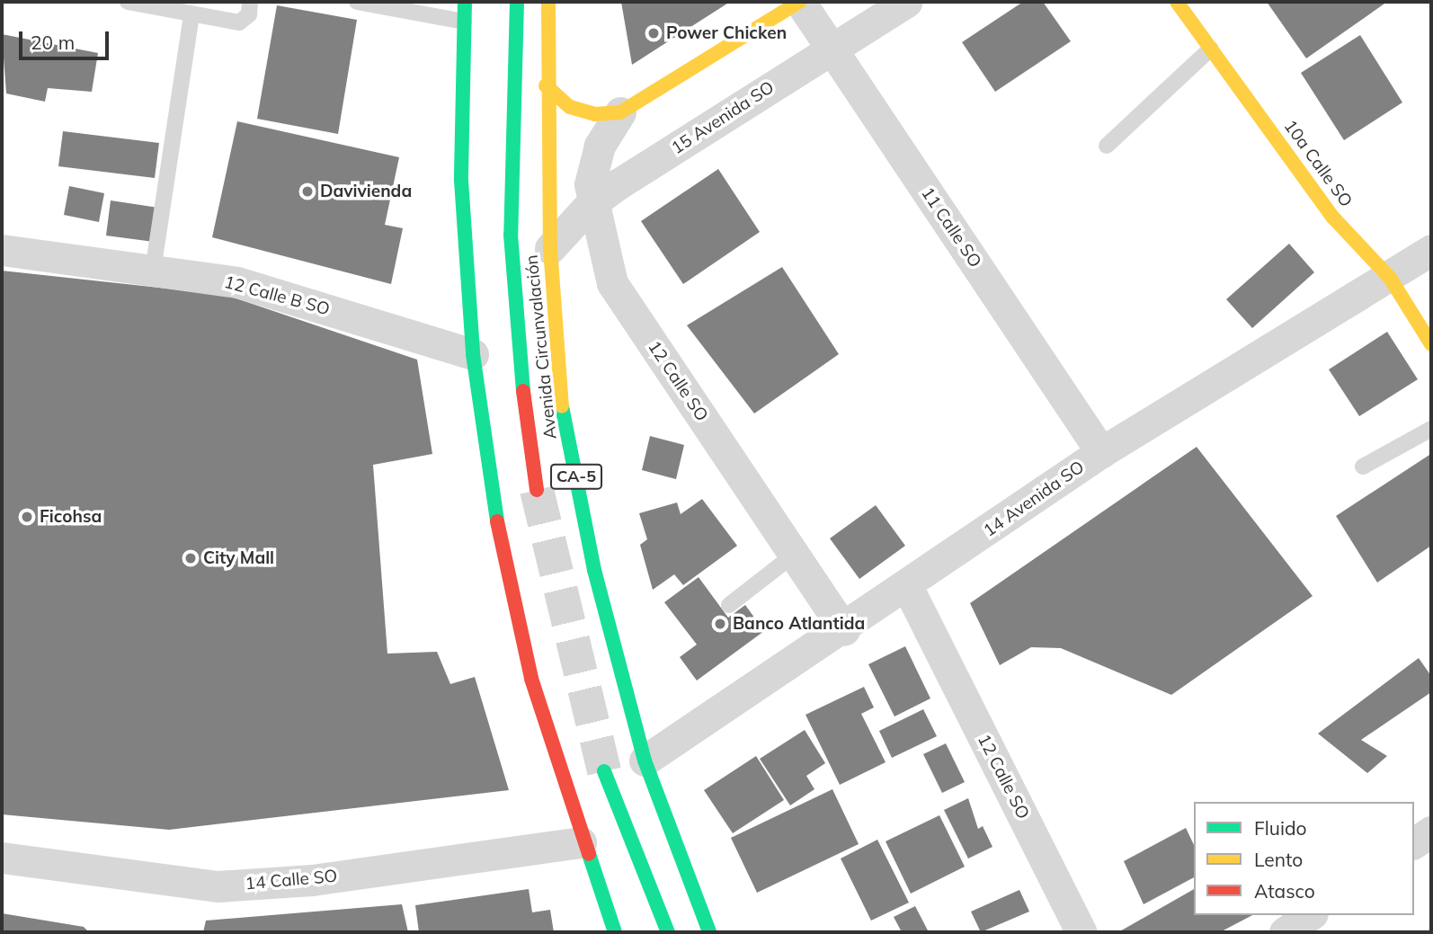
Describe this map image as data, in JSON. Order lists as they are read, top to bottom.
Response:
{
  "streets": {
    "main road": ["10a Calle SO", "Avenida Circunvalación", "CA-5"],
    "street": [
      "15 Avenida SO",
      "11 Calle SO",
      "12 Calle B SO",
      "12 Calle SO",
      "14 Avenida SO",
      "14 Calle SO"
    ]
  },
  "crossings": [
    ["15 Avenida SO", "11 Calle SO"],
    ["15 Avenida SO", "Avenida Circunvalación"],
    ["15 Avenida SO", "12 Calle SO"],
    ["10a Calle SO", "14 Avenida SO"],
    ["11 Calle SO", "14 Avenida SO"],
    ["Avenida Circunvalación", "14 Avenida SO"],
    ["12 Calle SO", "14 Avenida SO"]
  ],
  "places": [
    "Power Chicken",
    "Davivienda",
    "Ficohsa",
    "City Mall",
    "Banco Atlantida"
  ],
  "legend": ["Fluido", "Lento", "Atasco"],
  "scale_bar": "20 m"
}
